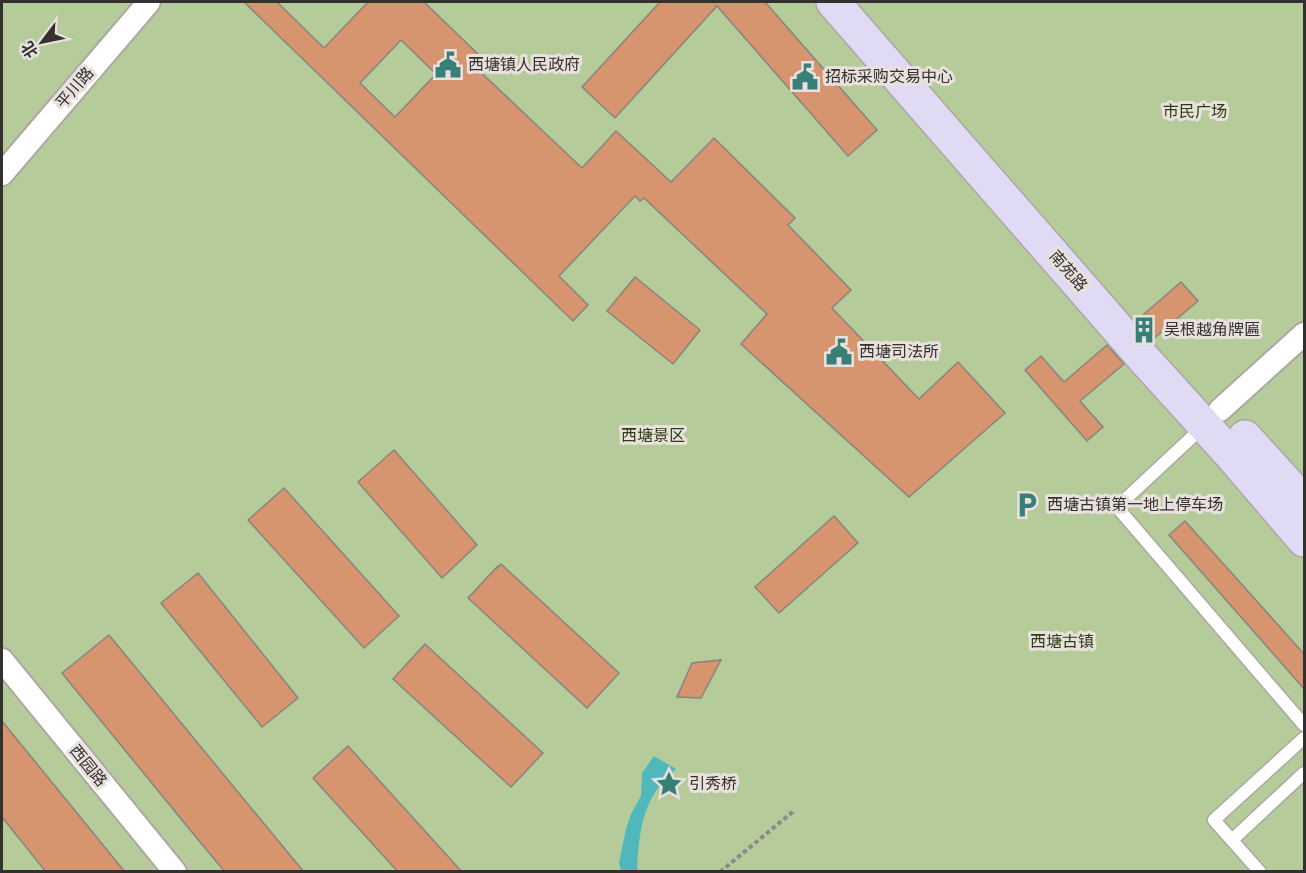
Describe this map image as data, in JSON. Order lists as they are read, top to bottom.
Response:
{
  "streets": {
    "main road": ["南苑路"],
    "street": ["平川路", "西园路"]
  },
  "parks": ["市民广场", "西塘景区", "西塘古镇"],
  "places": {
    "public building": ["西塘镇人民政府", "招标采购交易中心", "西塘司法所"],
    "building": ["吴根越角牌匾"],
    "parking": ["西塘古镇第一地上停车场"],
    "place": ["引秀桥"]
  },
  "north": "bottom left"
}
